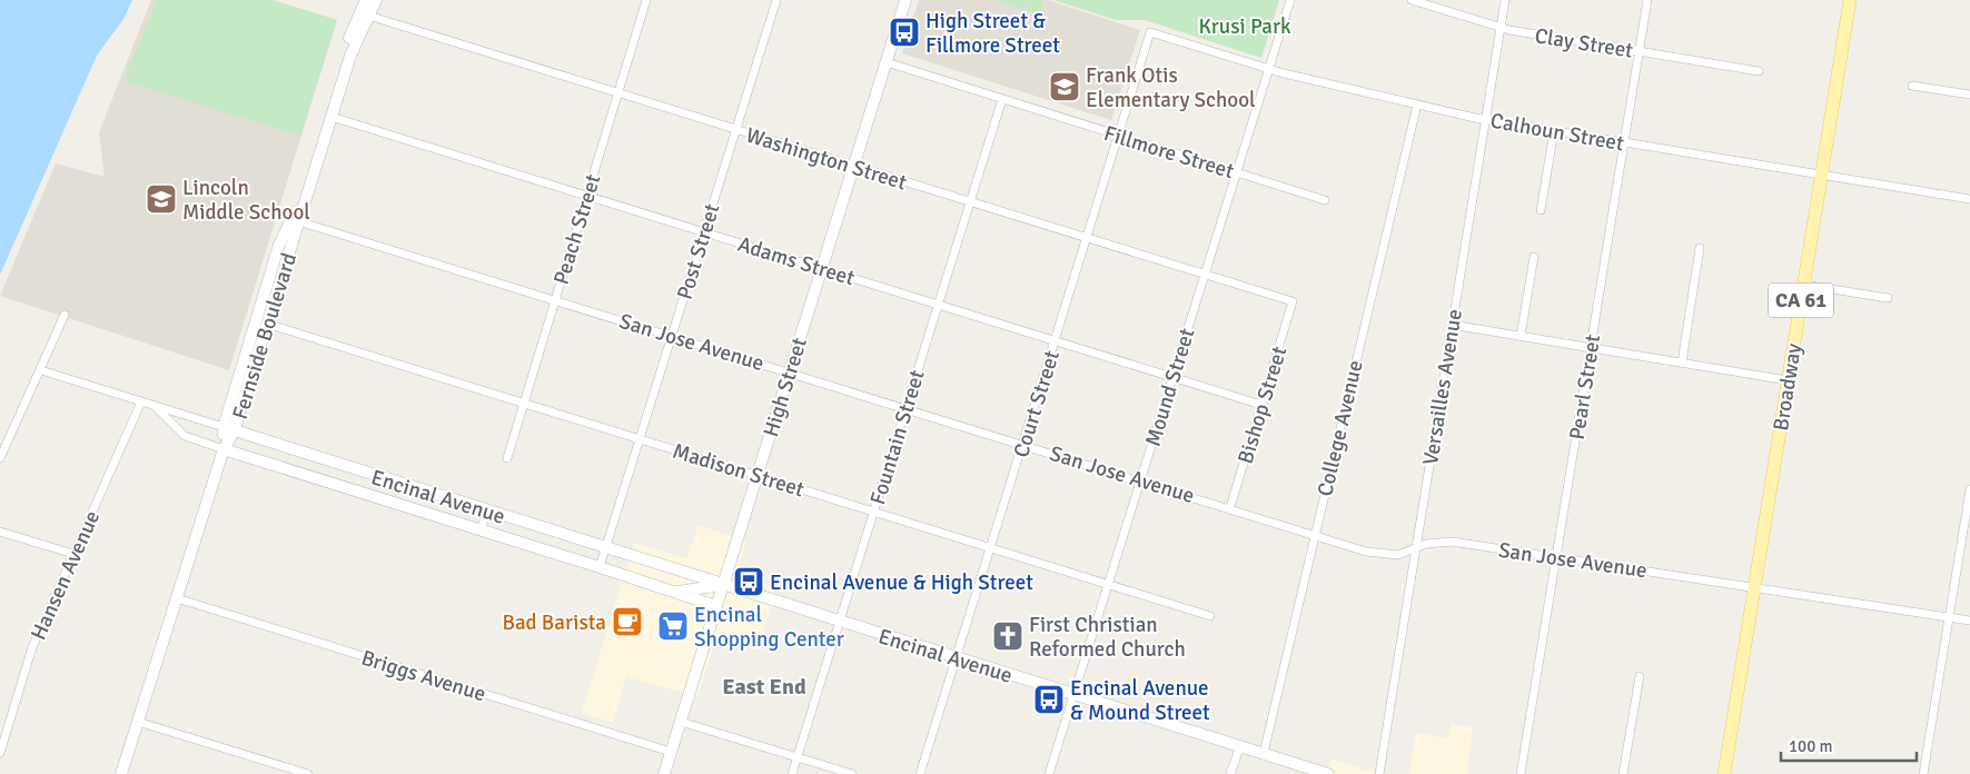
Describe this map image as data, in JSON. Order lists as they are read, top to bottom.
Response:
{
  "streets": {
    "main road": [
      "CA 61",
      "Fernside Boulevard",
      "High Street",
      "Broadway",
      "Encinal Avenue"
    ],
    "street": [
      "Clay Street",
      "Calhoun Street",
      "Fillmore Street",
      "Washington Street",
      "Peach Street",
      "Post Street",
      "Adams Street",
      "San Jose Avenue",
      "Mound Street",
      "Versailles Avenue",
      "Pearl Street",
      "Court Street",
      "Bishop Street",
      "College Avenue",
      "Fountain Street",
      "Madison Street",
      "Hansen Avenue",
      "Briggs Avenue"
    ]
  },
  "crossings": [
    ["Clay Street", "Versailles Avenue"],
    ["Clay Street", "Pearl Street"],
    ["Calhoun Street", "Mound Street"],
    ["Calhoun Street", "Versailles Avenue"],
    ["Calhoun Street", "Pearl Street"],
    ["Calhoun Street", "Broadway"],
    ["Calhoun Street", "Court Street"],
    ["Calhoun Street", "College Avenue"],
    ["Fillmore Street", "High Street"],
    ["Fillmore Street", "Mound Street"],
    ["Fillmore Street", "Court Street"],
    ["Fillmore Street", "Fountain Street"],
    ["Washington Street", "Peach Street"],
    ["Washington Street", "Post Street"],
    ["Washington Street", "Fernside Boulevard"],
    ["Washington Street", "High Street"],
    ["Washington Street", "Mound Street"],
    ["Washington Street", "Court Street"],
    ["Washington Street", "Bishop Street"],
    ["Washington Street", "Fountain Street"],
    ["Peach Street", "Adams Street"],
    ["Peach Street", "San Jose Avenue"],
    ["Peach Street", "Madison Street"],
    ["Post Street", "Adams Street"],
    ["Post Street", "San Jose Avenue"],
    ["Post Street", "Madison Street"],
    ["Post Street", "Encinal Avenue"],
    ["Adams Street", "Fernside Boulevard"],
    ["Adams Street", "High Street"],
    ["Adams Street", "Mound Street"],
    ["Adams Street", "Court Street"],
    ["Adams Street", "Bishop Street"],
    ["Adams Street", "Fountain Street"],
    ["Fernside Boulevard", "San Jose Avenue"],
    ["Fernside Boulevard", "Madison Street"],
    ["Fernside Boulevard", "Encinal Avenue"],
    ["Fernside Boulevard", "Briggs Avenue"],
    ["San Jose Avenue", "High Street"],
    ["San Jose Avenue", "Mound Street"],
    ["San Jose Avenue", "Versailles Avenue"],
    ["San Jose Avenue", "Pearl Street"],
    ["San Jose Avenue", "Broadway"],
    ["San Jose Avenue", "Court Street"],
    ["San Jose Avenue", "Bishop Street"],
    ["San Jose Avenue", "College Avenue"],
    ["San Jose Avenue", "Fountain Street"],
    ["High Street", "Madison Street"],
    ["High Street", "Encinal Avenue"],
    ["High Street", "Briggs Avenue"],
    ["Mound Street", "Madison Street"],
    ["Mound Street", "Encinal Avenue"],
    ["Court Street", "Madison Street"],
    ["Court Street", "Encinal Avenue"],
    ["College Avenue", "Encinal Avenue"],
    ["Fountain Street", "Madison Street"],
    ["Fountain Street", "Encinal Avenue"],
    ["Encinal Avenue", "Hansen Avenue"]
  ],
  "districts": ["East End"],
  "parks": ["Krusi Park"],
  "places": {
    "bus stop": ["High Street & Fillmore Street", "Encinal Avenue & High Street", "Encinal Avenue & Mound Street"],
    "school or university": ["Frank Otis Elementary School", "Lincoln Middle School"],
    "cafe": ["Bad Barista"],
    "supermarket": ["Encinal Shopping Center"],
    "church": ["First Christian Reformed Church"]
  },
  "scale_bar": "100 m"
}
